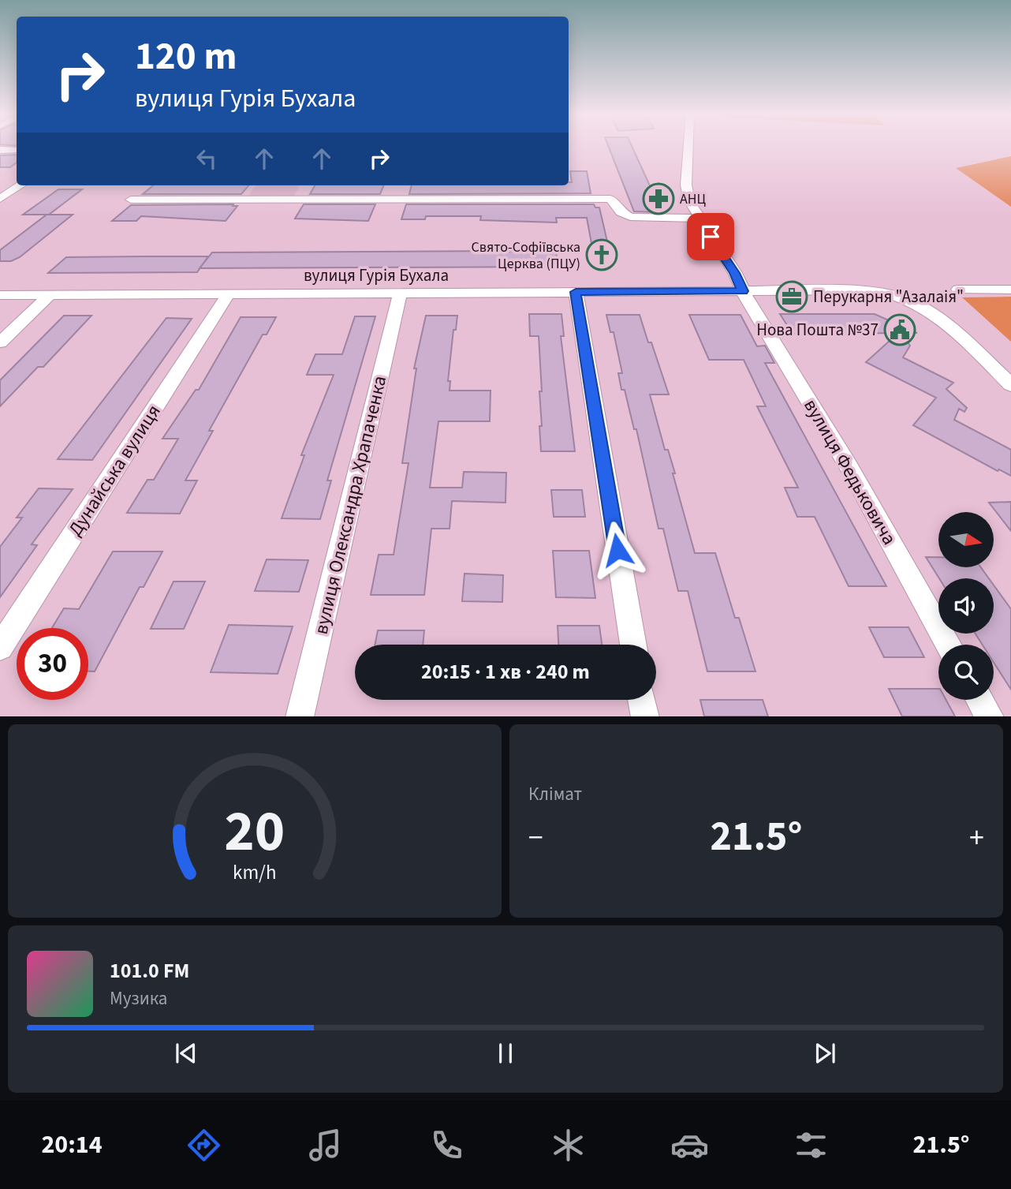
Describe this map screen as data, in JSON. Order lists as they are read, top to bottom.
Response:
{
  "streets": {
    "street": [
      "вулиця Гурія Бухала",
      "Дунайська вулиця",
      "вулиця Федьковича",
      "вулиця Олександра Храпаченка"
    ]
  },
  "crossings": [
    ["вулиця Гурія Бухала", "Дунайська вулиця"],
    ["вулиця Гурія Бухала", "вулиця Федьковича"],
    ["вулиця Гурія Бухала", "вулиця Олександра Храпаченка"]
  ],
  "places": {
    "pharmacy": ["АНЦ"],
    "church": ["Свято-Софіївська Церква (ПЦУ)"],
    "office": ["Перукарня \"Азалаія\""],
    "public building": ["Нова Пошта №37"]
  },
  "north": "right",
  "page": {
    "turn": ["120 m", "вулиця Гурія Бухала"],
    "limit": "30",
    "trip": "20:15 · 1 хв · 240 m",
    "tile": "Клімат",
    "heat": ["−", "21.5°", "+"],
    "song": ["101.0 FM", "Музика"],
    "tabs": ["20:14", "21.5°"],
    "gauge": ["20", "km/h"]
  }
}
